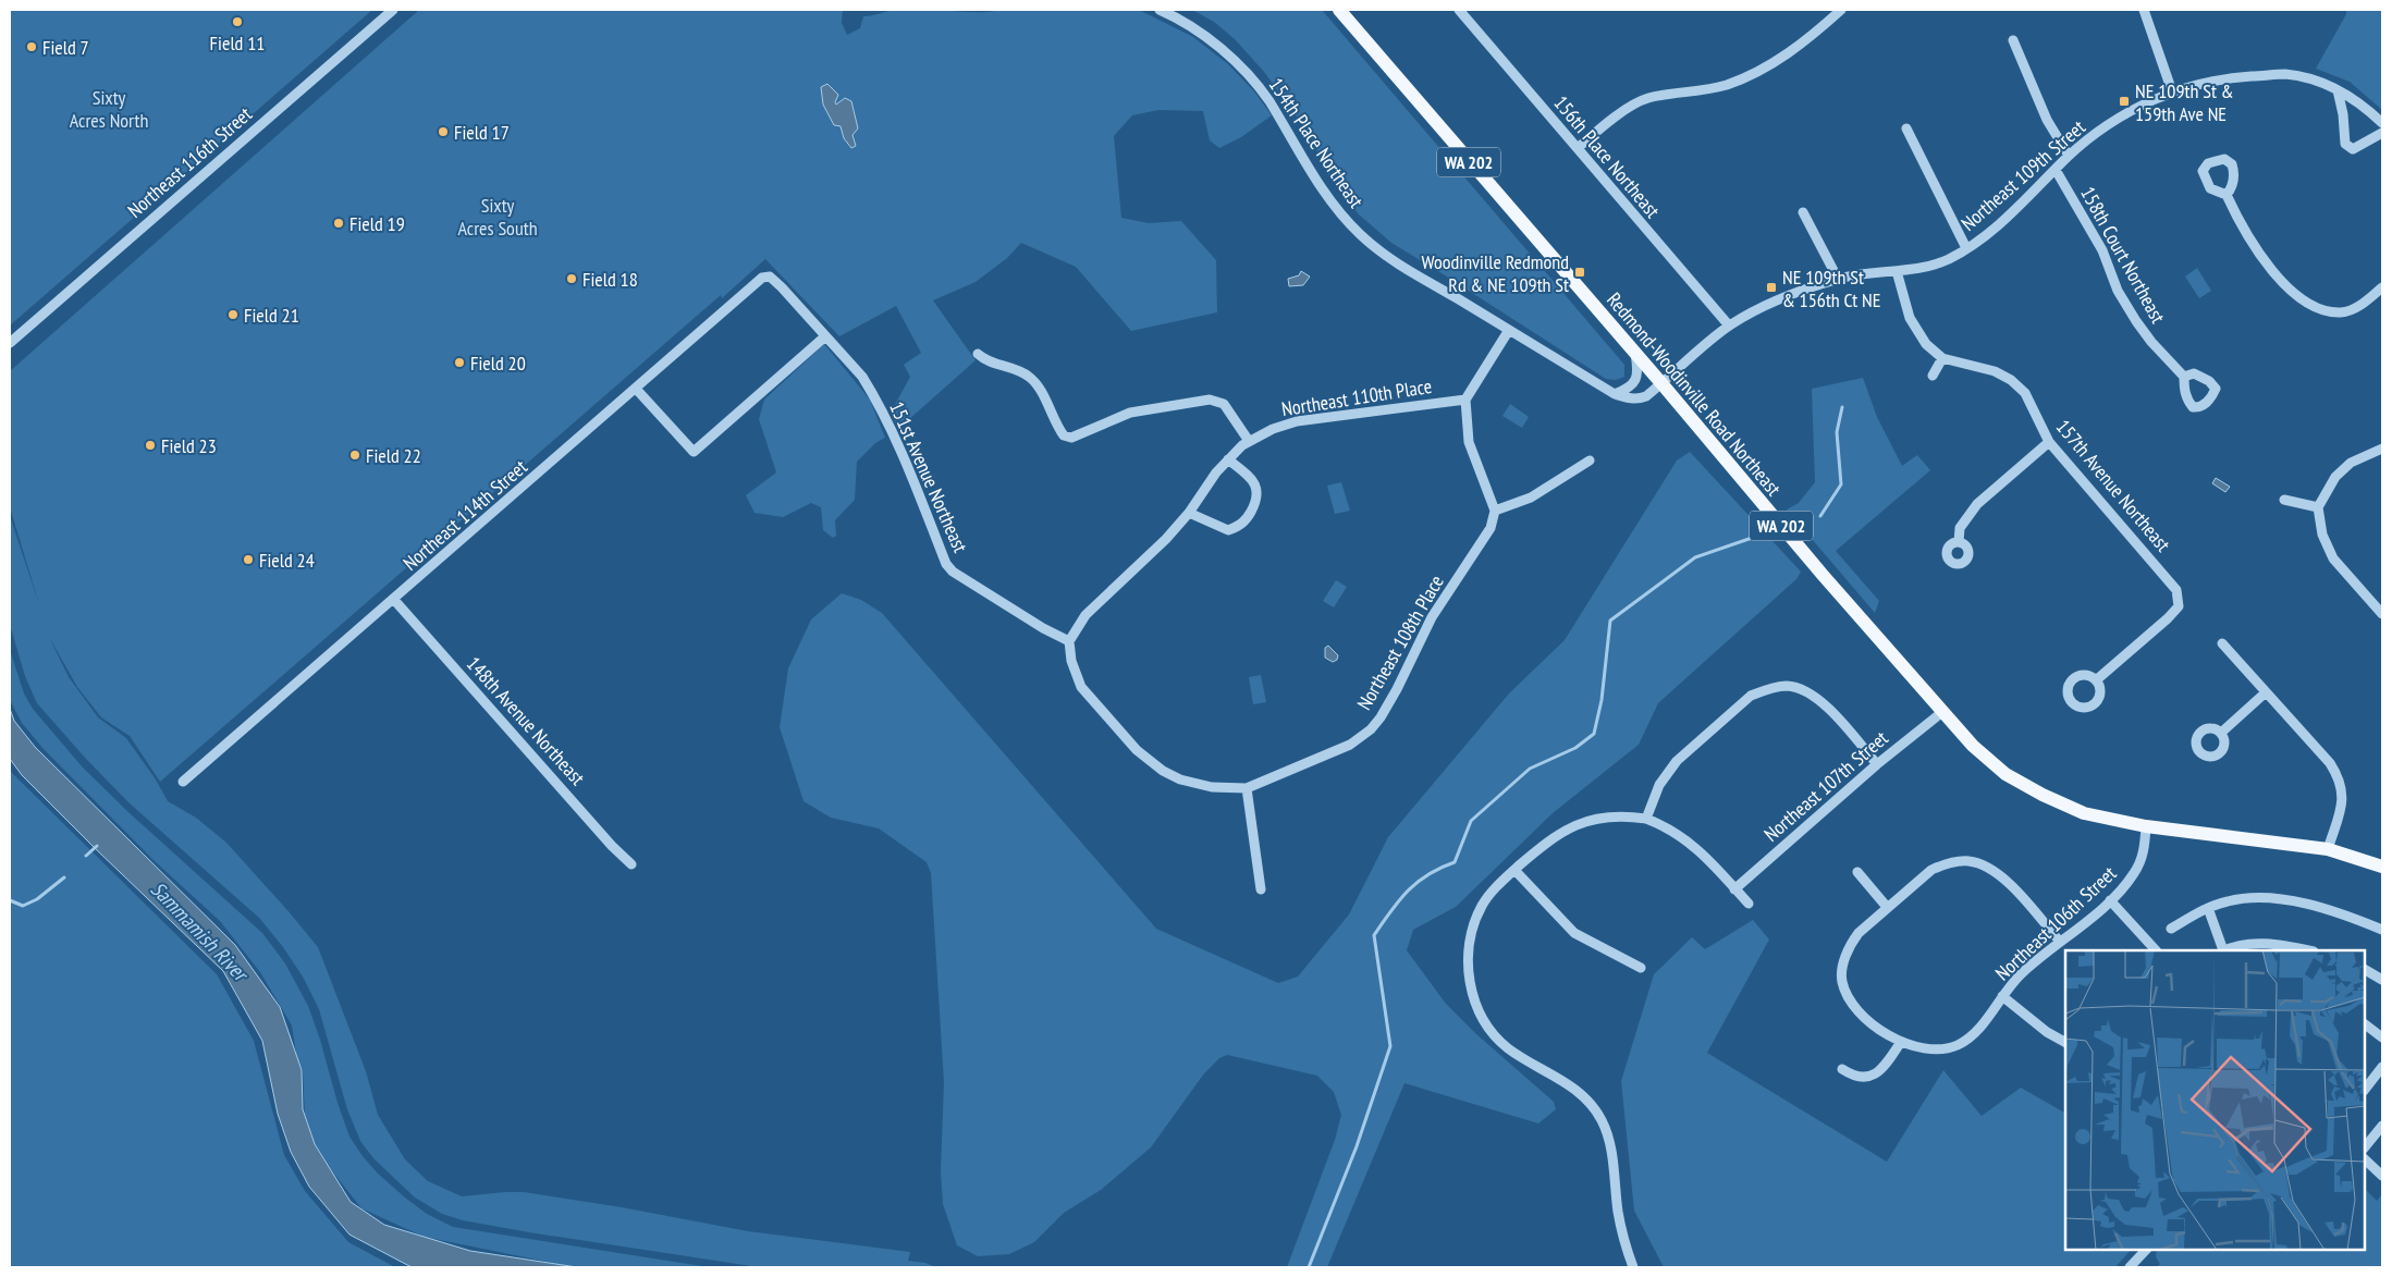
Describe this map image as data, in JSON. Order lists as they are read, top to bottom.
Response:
{
  "streets": {
    "main road": ["WA 202", "Redmond-Woodinville Road Northeast"],
    "street": [
      "154th Place Northeast",
      "156th Place Northeast",
      "Northeast 116th Street",
      "Northeast 109th Street",
      "158th Court Northeast",
      "Northeast 110th Place",
      "151st Avenue Northeast",
      "157th Avenue Northeast",
      "Northeast 114th Street",
      "Northeast 108th Place",
      "148th Avenue Northeast",
      "Northeast 107th Street",
      "Northeast 106th Street"
    ]
  },
  "crossings": [
    ["154th Place Northeast", "Northeast 109th Street"],
    ["154th Place Northeast", "Redmond-Woodinville Road Northeast"],
    ["156th Place Northeast", "Northeast 109th Street"],
    ["Northeast 109th Street", "158th Court Northeast"],
    ["Northeast 109th Street", "Redmond-Woodinville Road Northeast"],
    ["Redmond-Woodinville Road Northeast", "Northeast 107th Street"],
    ["Redmond-Woodinville Road Northeast", "Northeast 106th Street"],
    ["Northeast 110th Place", "151st Avenue Northeast"],
    ["151st Avenue Northeast", "Northeast 114th Street"],
    ["Northeast 114th Street", "148th Avenue Northeast"]
  ],
  "water": ["Sammamish River"],
  "parks": ["Sixty Acres North", "Sixty Acres South"],
  "places": {
    "other": [
      "Field 11",
      "Field 7",
      "Field 17",
      "Field 19",
      "Field 18",
      "Field 21",
      "Field 20",
      "Field 23",
      "Field 22",
      "Field 24"
    ],
    "transit": ["NE 109th St & 159th Ave NE", "Woodinville Redmond Rd & NE 109th St", "NE 109th St & 156th Ct NE"]
  }
}
